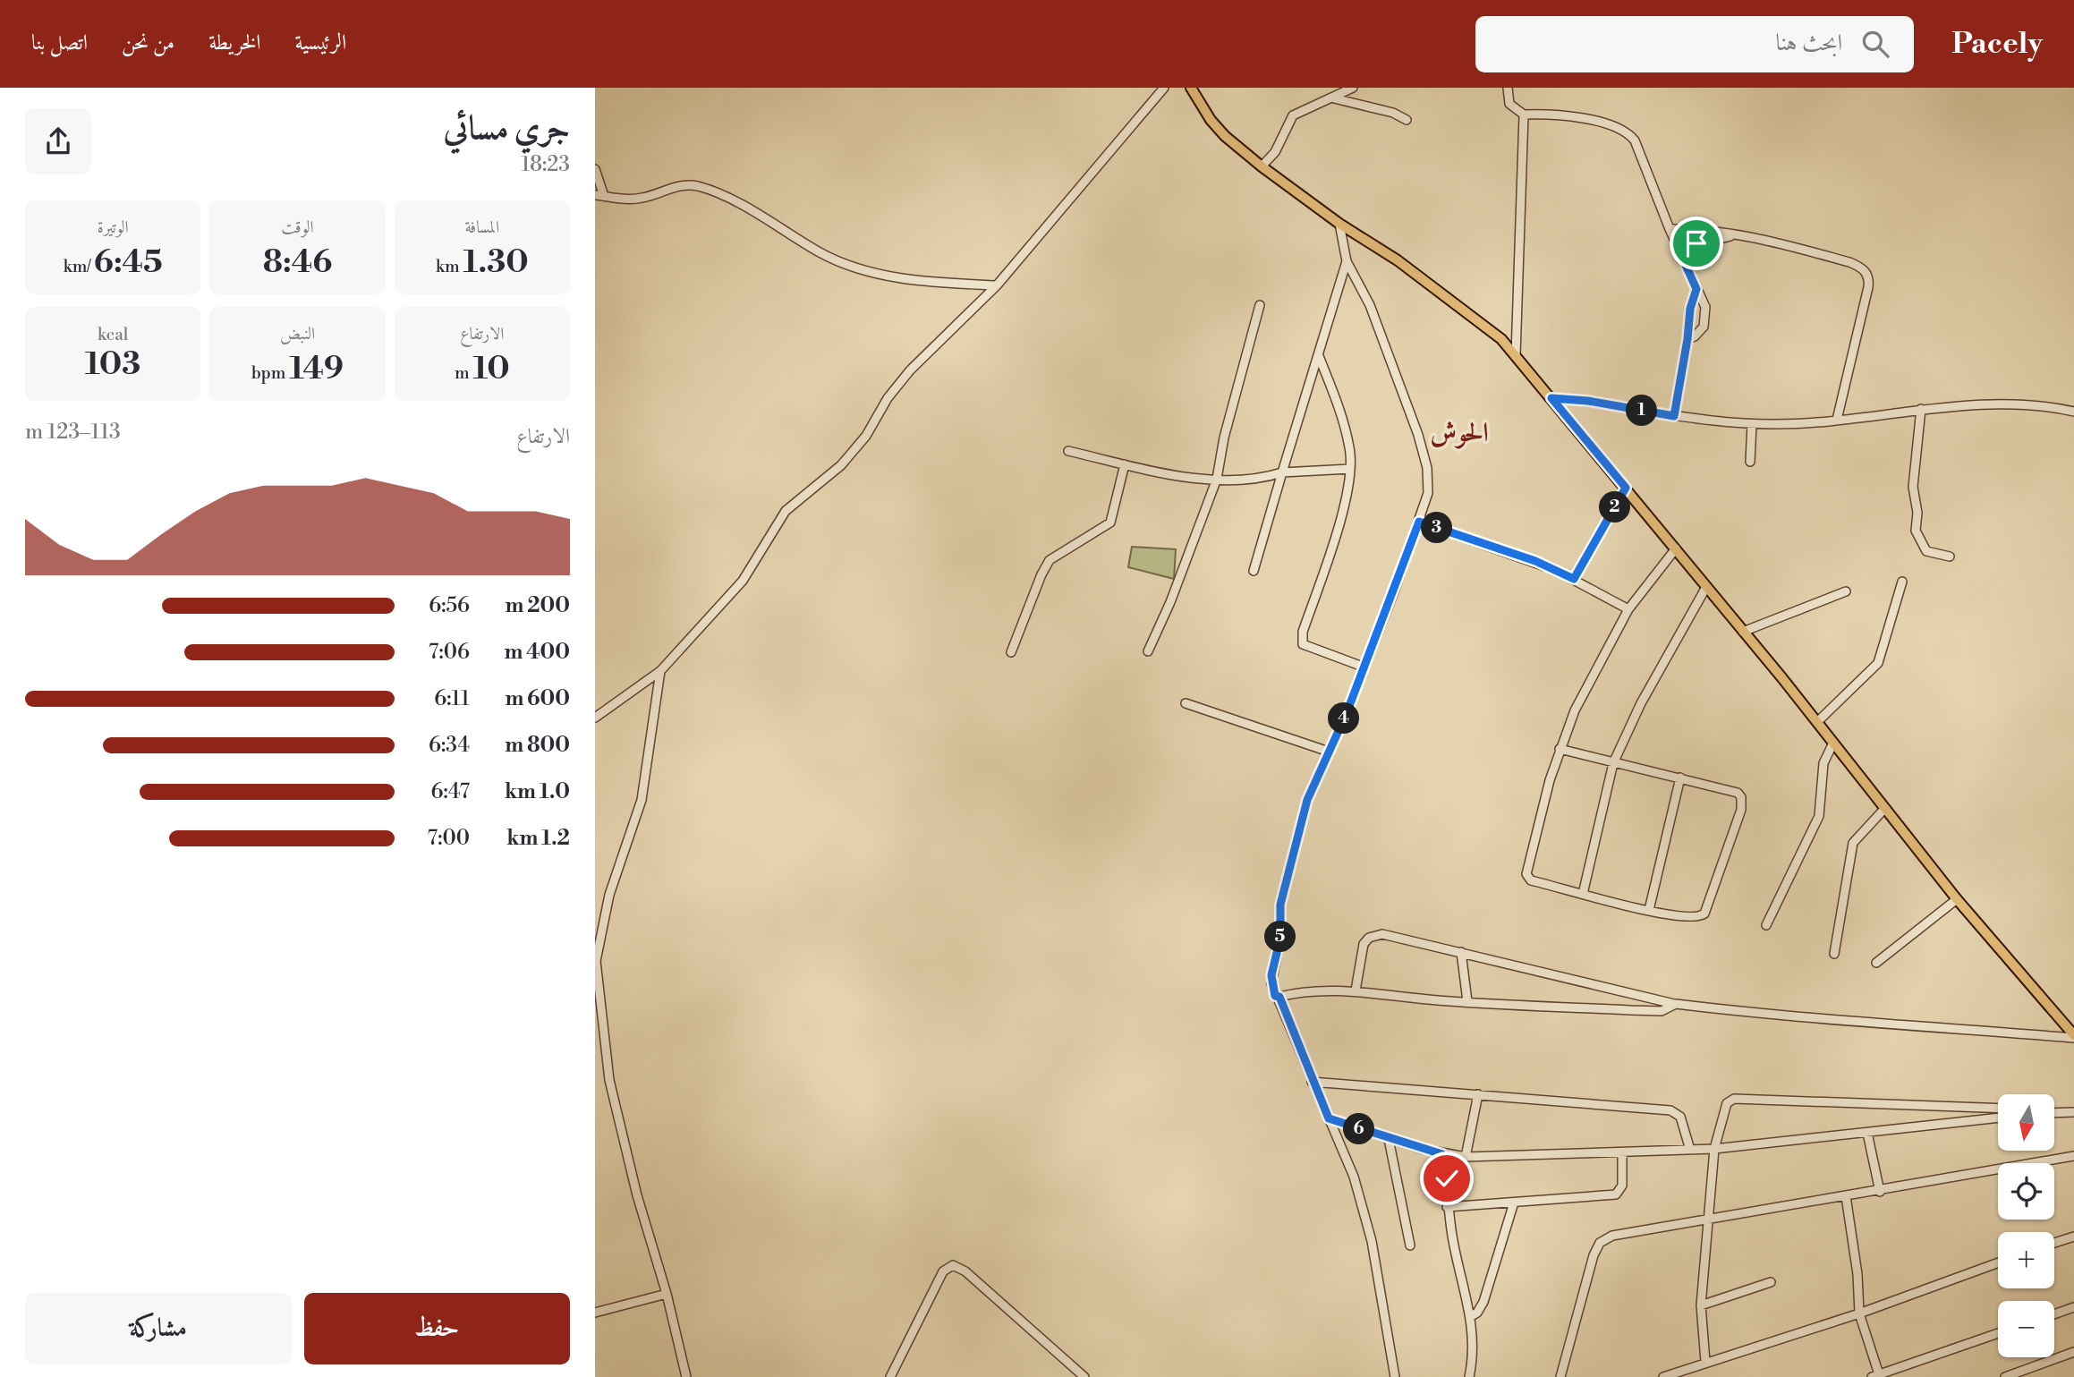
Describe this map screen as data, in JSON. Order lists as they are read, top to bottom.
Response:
{
  "districts": ["الحوش"],
  "north": "bottom",
  "page": {
    "header": "Pacely",
    "search": "ابحث هنا",
    "nav": [
      "الرئيسية",
      "الخريطة",
      "من نحن",
      "اتصل بنا"
    ],
    "heading": ["جري مسائي", "18:23"],
    "stats": [
      ["المسافة", "1.30 km"],
      ["الوقت", "8:46"],
      ["الوتيرة", "6:45 /km"],
      ["الارتفاع", "10 m"],
      ["النبض", "149 bpm"],
      ["kcal", "103"]
    ],
    "pins": [
      "1",
      "2",
      "3",
      "4",
      "5",
      "6"
    ],
    "chart": ["الارتفاع", "113–123 m"],
    "list": [
      {
        "name": "200 m",
        "note": "6:56"
      },
      {
        "name": "400 m",
        "note": "7:06"
      },
      {
        "name": "600 m",
        "note": "6:11"
      },
      {
        "name": "800 m",
        "note": "6:34"
      },
      {
        "name": "1.0 km",
        "note": "6:47"
      },
      {
        "name": "1.2 km",
        "note": "7:00"
      }
    ],
    "map_buttons": ["+", "−"],
    "buttons": ["حفظ", "مشاركة"]
  }
}
